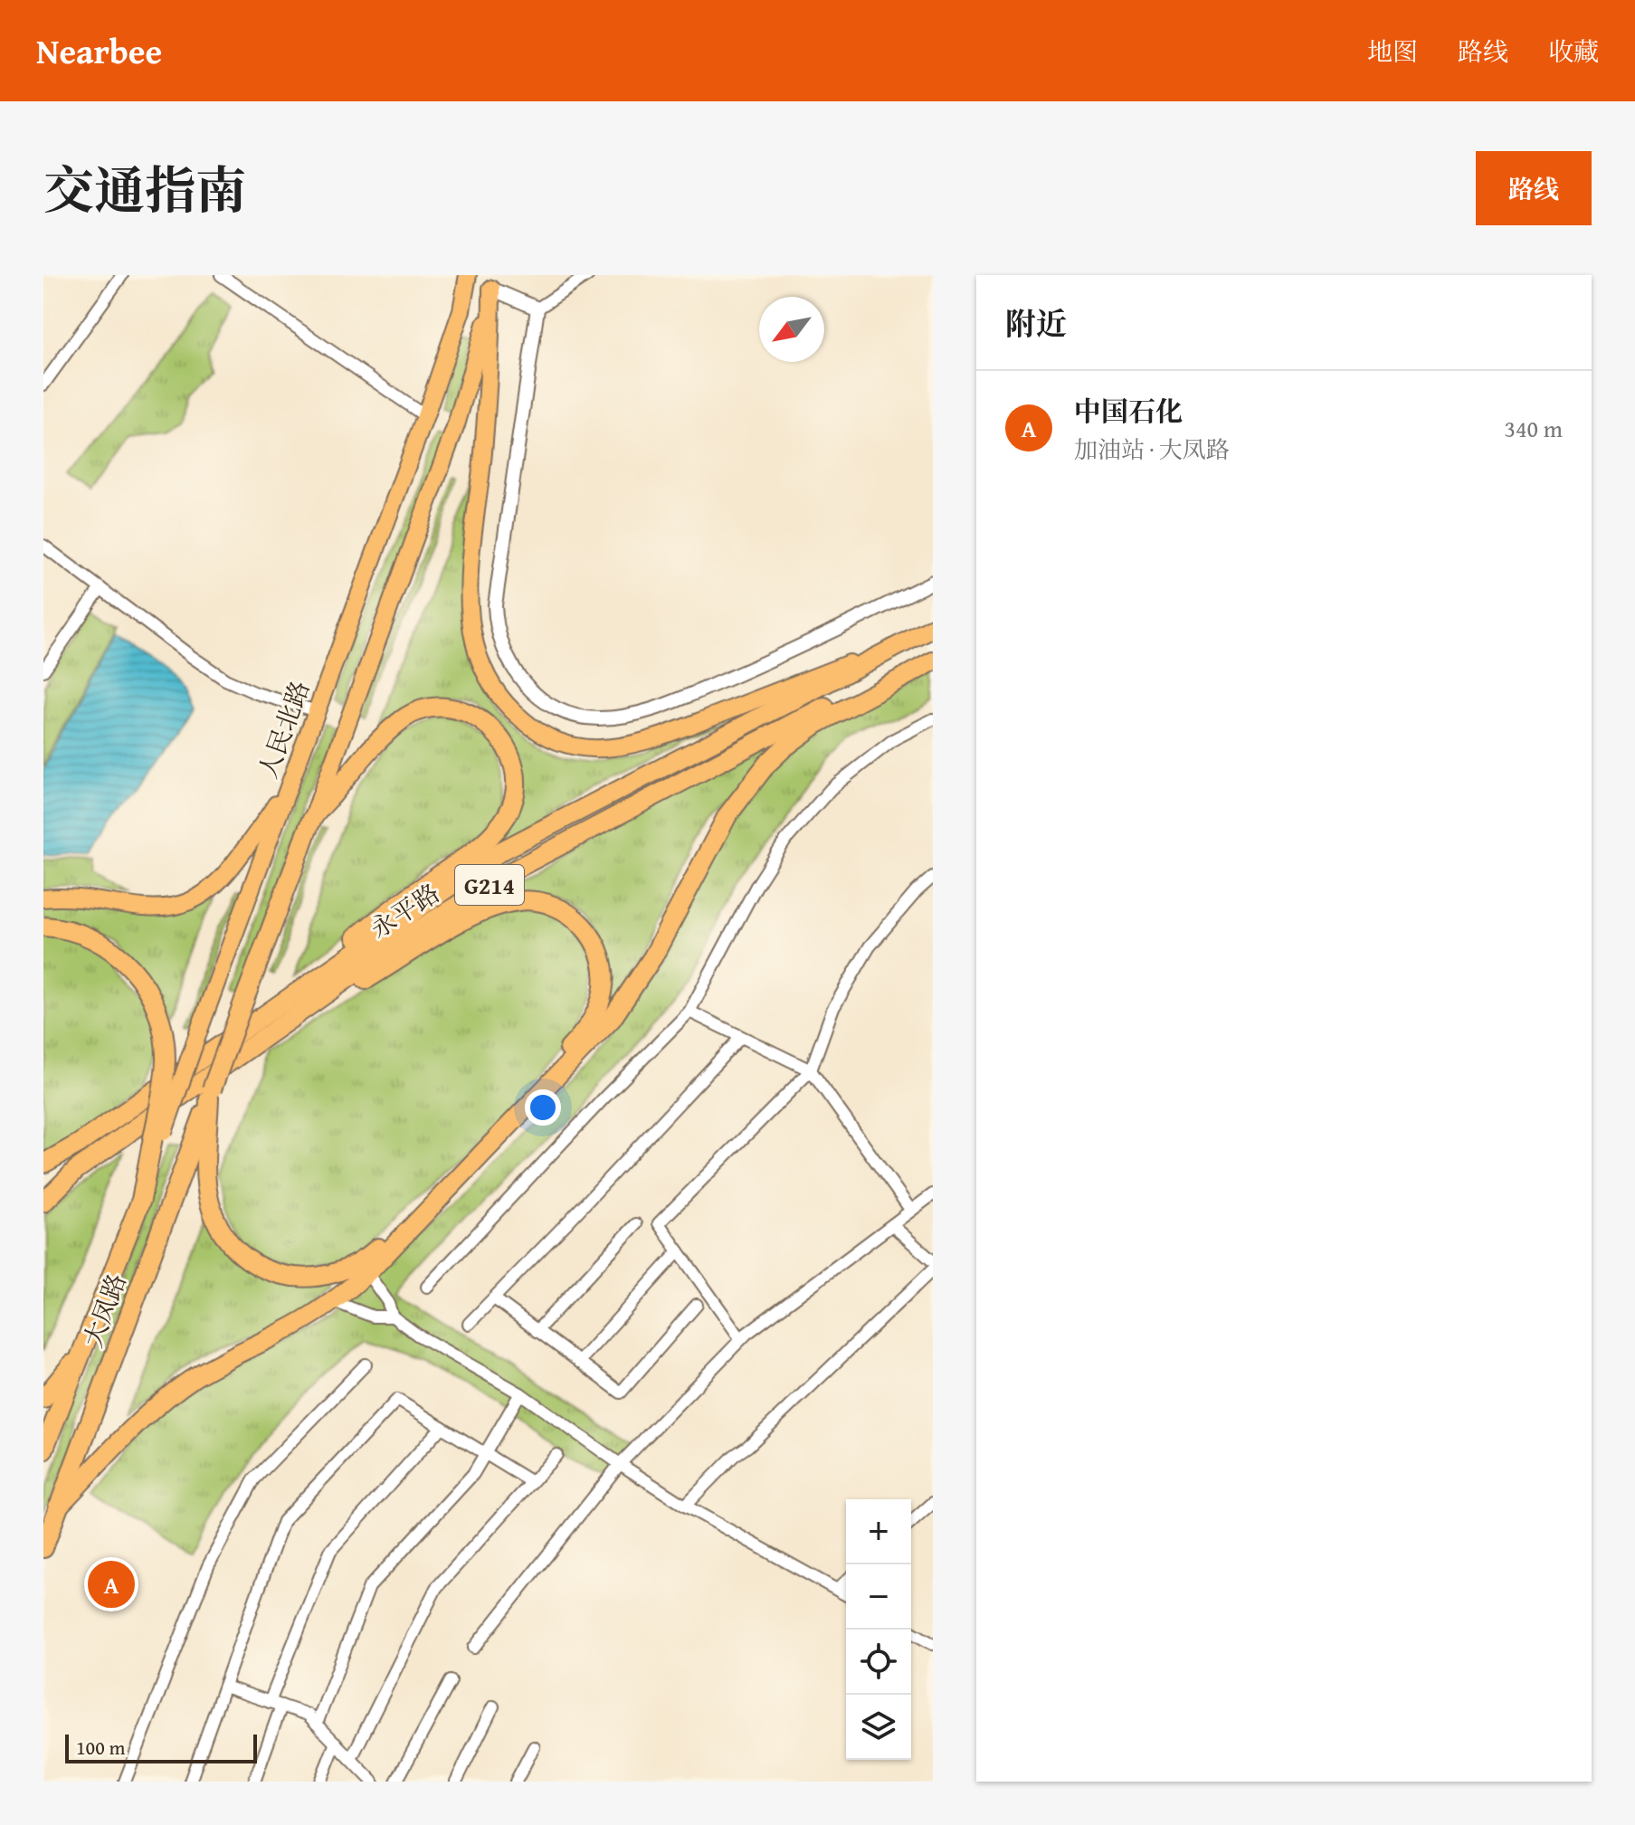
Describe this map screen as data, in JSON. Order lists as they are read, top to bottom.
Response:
{
  "streets": {
    "highway": ["G214", "永平路", "大凤路"],
    "main road": ["人民北路"]
  },
  "crossings": [
    ["人民北路", "大凤路"]
  ],
  "scale_bar": "100 m",
  "north": "bottom left",
  "page": {
    "header": "Nearbee",
    "nav": ["地图", "路线", "收藏"],
    "title": "交通指南",
    "buttons": "路线",
    "heading": "附近",
    "list": [
      {
        "mark": "A",
        "name": "中国石化",
        "note": "加油站 · 大凤路",
        "value": "340 m"
      }
    ],
    "map_buttons": ["+", "−"],
    "pins": "A",
    "scale": "100 m"
  }
}
